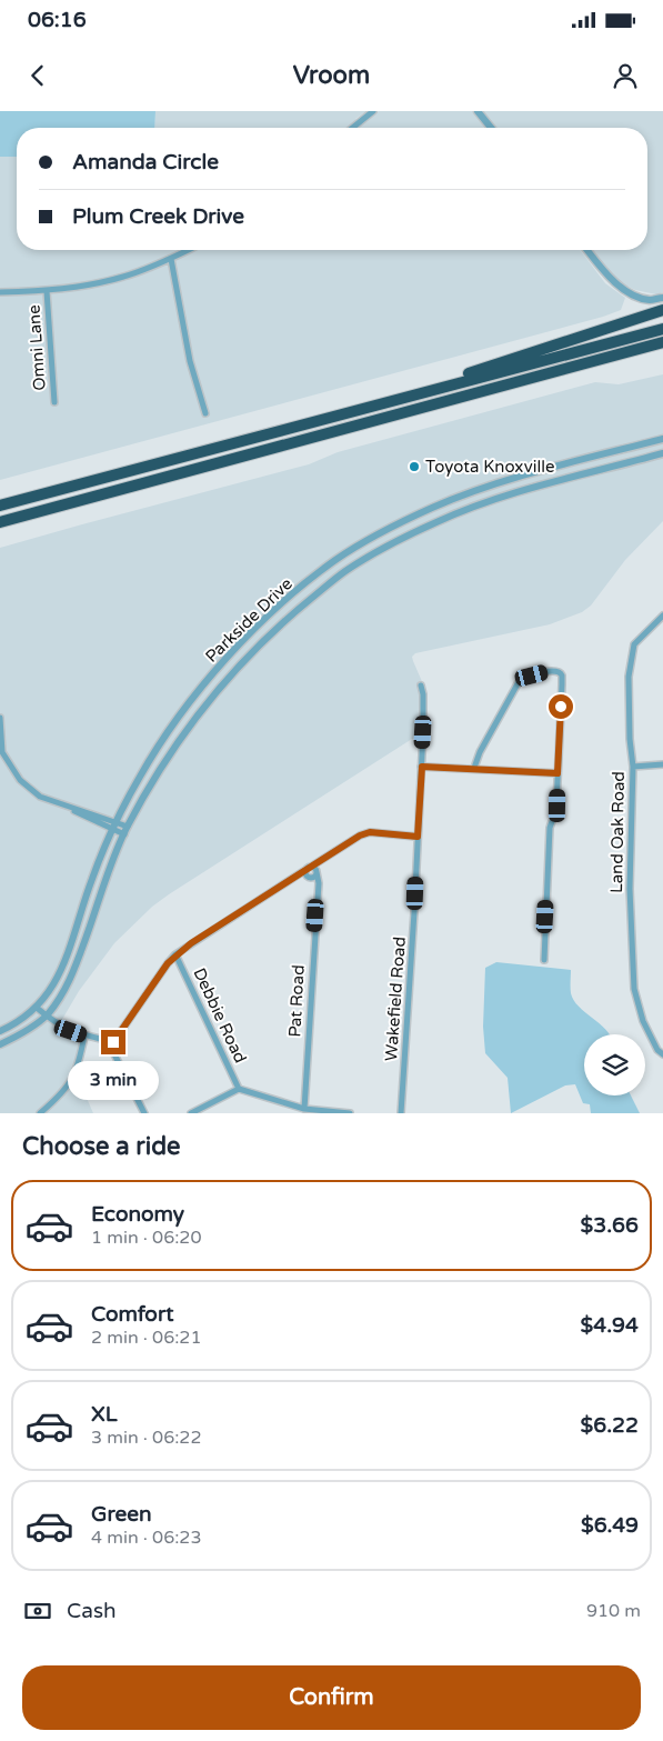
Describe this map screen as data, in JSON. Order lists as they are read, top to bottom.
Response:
{
  "streets": {
    "street": [
      "Omni Lane",
      "Parkside Drive",
      "Land Oak Road",
      "Wakefield Road",
      "Pat Road",
      "Debbie Road"
    ]
  },
  "places": ["Toyota Knoxville"],
  "page": {
    "status": "06:16",
    "header": "Vroom",
    "banner": ["Amanda Circle", "Plum Creek Drive"],
    "bubble": "3 min",
    "heading": "Choose a ride",
    "list": [
      {
        "name": "Economy",
        "note": "1 min · 06:20",
        "value": "$3.66"
      },
      {
        "name": "Comfort",
        "note": "2 min · 06:21",
        "value": "$4.94"
      },
      {
        "name": "XL",
        "note": "3 min · 06:22",
        "value": "$6.22"
      },
      {
        "name": "Green",
        "note": "4 min · 06:23",
        "value": "$6.49"
      }
    ],
    "pay": ["Cash", "910 m"],
    "buttons": "Confirm"
  }
}
